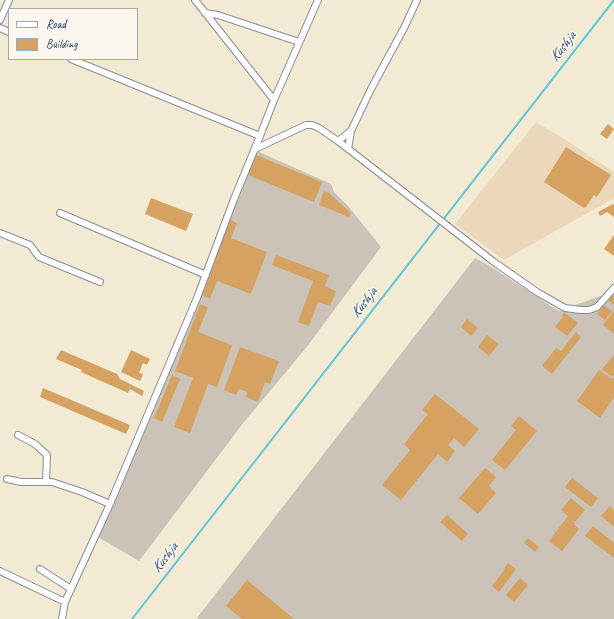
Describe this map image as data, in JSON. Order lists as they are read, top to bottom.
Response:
{
  "water": ["Kushja"],
  "legend": ["Road", "Building"]
}
